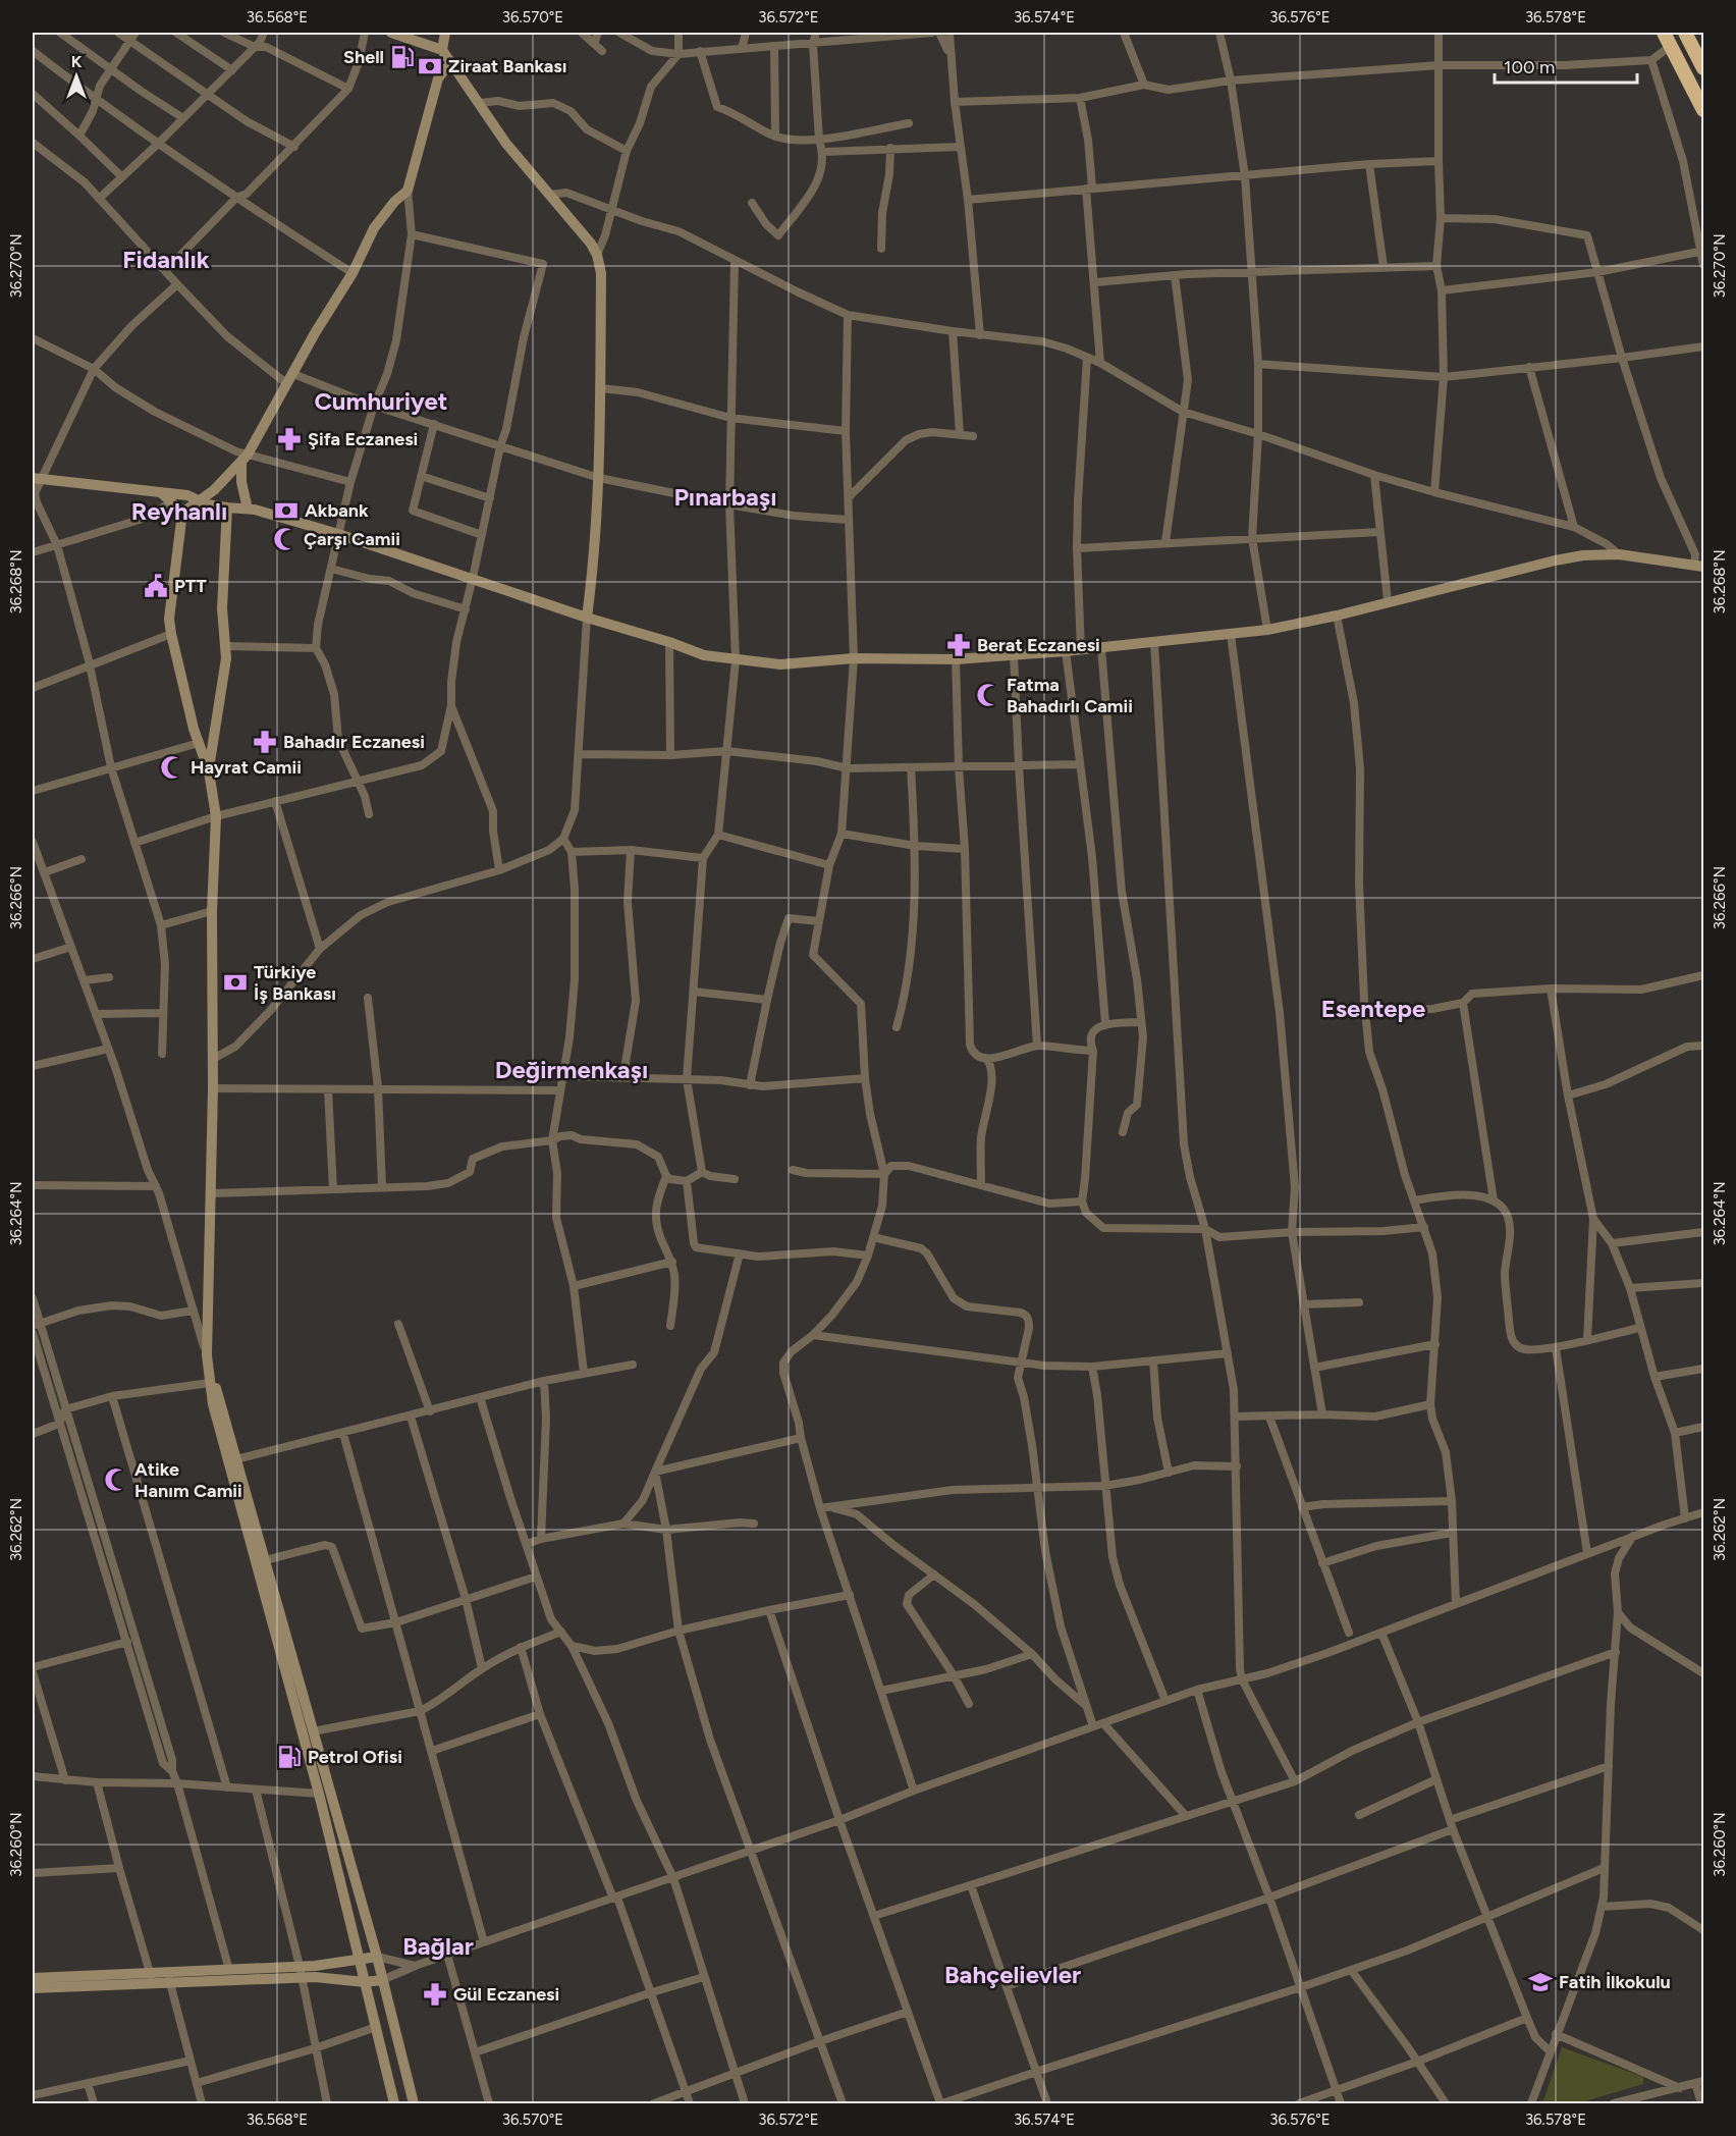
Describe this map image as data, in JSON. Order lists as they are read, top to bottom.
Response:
{
  "districts": [
    "Fidanlık",
    "Cumhuriyet",
    "Pınarbaşı",
    "Reyhanlı",
    "Esentepe",
    "Değirmenkaşı",
    "Bağlar",
    "Bahçelievler"
  ],
  "places": {
    "fuel station": ["Shell", "Petrol Ofisi"],
    "bank": ["Ziraat Bankası", "Akbank", "Türkiye İş Bankası"],
    "pharmacy": [
      "Şifa Eczanesi",
      "Berat Eczanesi",
      "Bahadır Eczanesi",
      "Gül Eczanesi"
    ],
    "mosque": [
      "Çarşı Camii",
      "Fatma Bahadırlı Camii",
      "Hayrat Camii",
      "Atike Hanım Camii"
    ],
    "public building": ["PTT"],
    "school or university": ["Fatih İlkokulu"]
  },
  "scale_bar": "100 m",
  "north": "top",
  "coordinates": [
    "36.568°E",
    "36.570°E",
    "36.572°E",
    "36.574°E",
    "36.576°E",
    "36.578°E",
    "36.270°N",
    "36.268°N",
    "36.266°N",
    "36.264°N",
    "36.262°N",
    "36.260°N"
  ]
}
